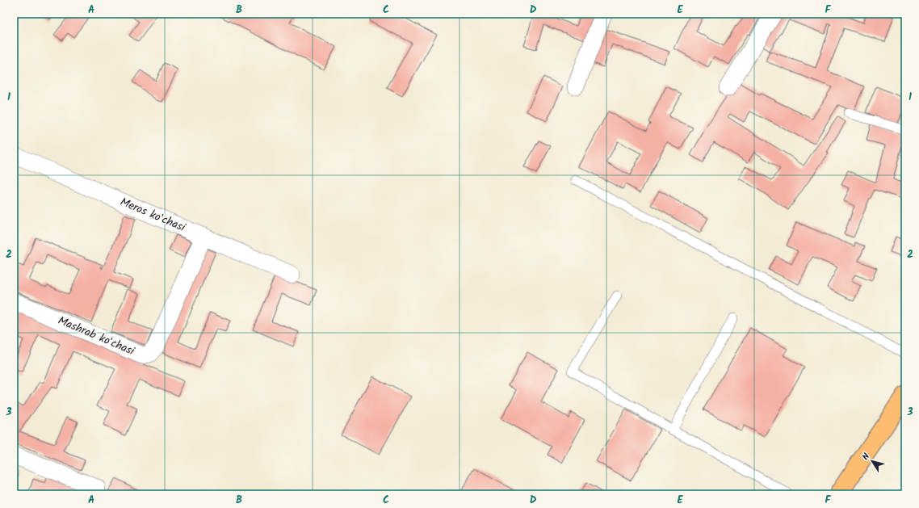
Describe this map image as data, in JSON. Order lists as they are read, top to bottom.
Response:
{
  "streets": {
    "street": ["Meros koʻchasi", "Mashrab koʻchasi"]
  },
  "crossings": [
    ["Meros koʻchasi", "Mashrab koʻchasi"]
  ],
  "north": "top left",
  "grid": {
    "columns": [
      "A",
      "B",
      "C",
      "D",
      "E",
      "F"
    ],
    "rows": ["1", "2", "3"]
  }
}
